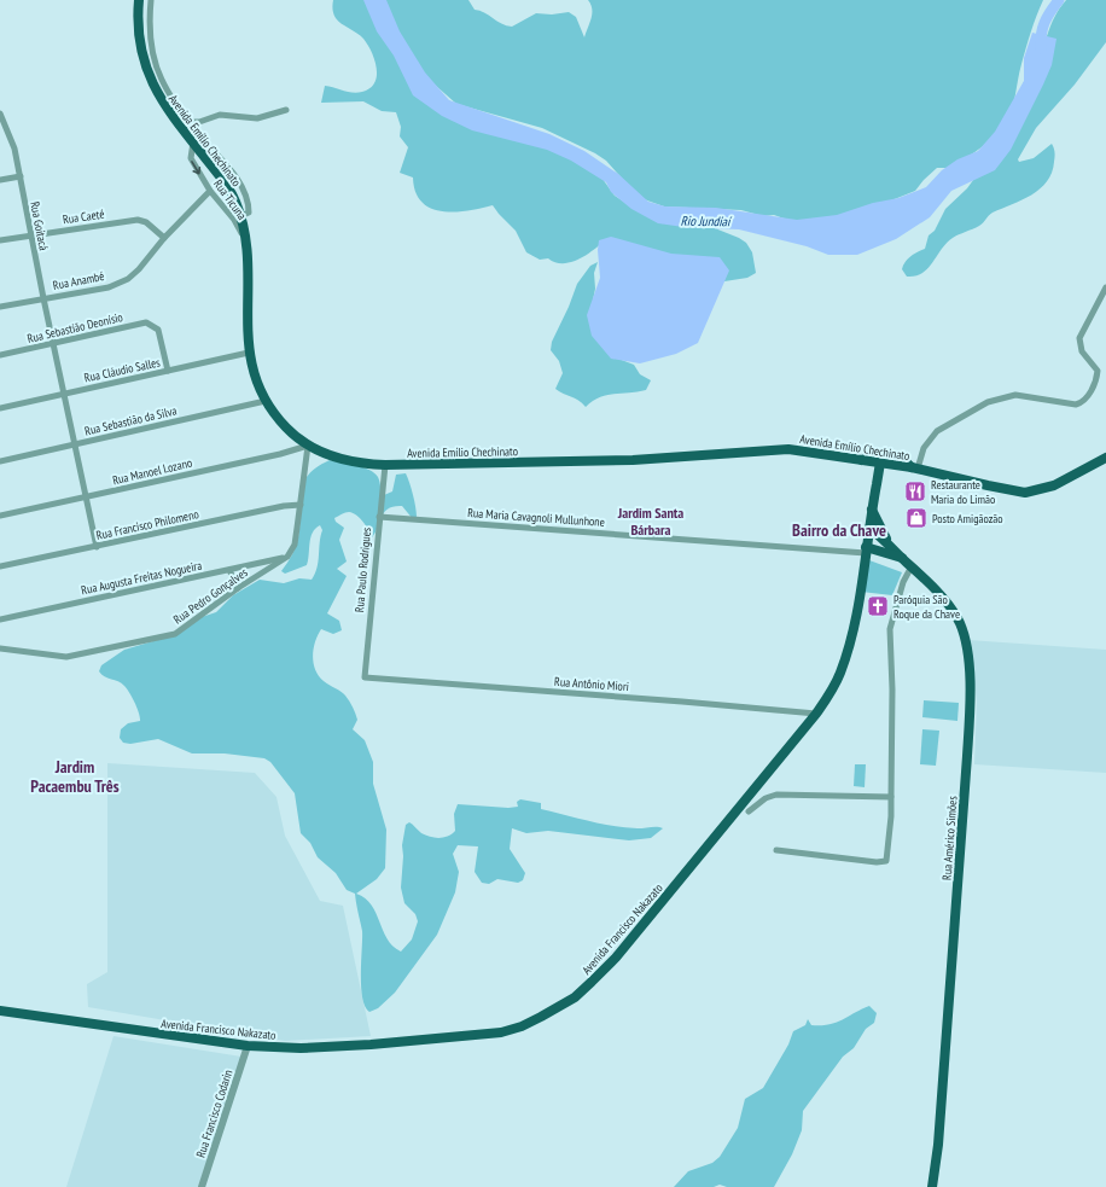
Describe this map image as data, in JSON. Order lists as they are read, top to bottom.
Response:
{
  "streets": {
    "main road": [
      "Avenida Emílio Chechinato",
      "Rua Maria Cavagnoli Mullunhone",
      "Rua Américo Simões",
      "Avenida Francisco Nakazato"
    ],
    "street": [
      "Rua Ticuna",
      "Rua Caeté",
      "Rua Goitacá",
      "Rua Anambé",
      "Rua Sebastião Deonísio",
      "Rua Cláudio Salles",
      "Rua Sebastião da Silva",
      "Rua Manoel Lozano",
      "Rua Francisco Philomeno",
      "Rua Paulo Rodrigues",
      "Rua Augusta Freitas Nogueira",
      "Rua Pedro Gonçalves",
      "Rua Antônio Miori",
      "Rua Francisco Codarin"
    ]
  },
  "crossings": [
    ["Avenida Emílio Chechinato", "Rua Ticuna"],
    ["Avenida Emílio Chechinato", "Rua Cláudio Salles"],
    ["Avenida Emílio Chechinato", "Rua Sebastião da Silva"],
    ["Avenida Emílio Chechinato", "Rua Manoel Lozano"],
    ["Avenida Emílio Chechinato", "Rua Paulo Rodrigues"],
    ["Avenida Emílio Chechinato", "Avenida Francisco Nakazato"],
    ["Rua Ticuna", "Rua Anambé"],
    ["Rua Caeté", "Rua Goitacá"],
    ["Rua Caeté", "Rua Anambé"],
    ["Rua Goitacá", "Rua Anambé"],
    ["Rua Goitacá", "Rua Sebastião Deonísio"],
    ["Rua Goitacá", "Rua Cláudio Salles"],
    ["Rua Goitacá", "Rua Sebastião da Silva"],
    ["Rua Goitacá", "Rua Manoel Lozano"],
    ["Rua Goitacá", "Rua Francisco Philomeno"],
    ["Rua Sebastião Deonísio", "Rua Cláudio Salles"],
    ["Rua Maria Cavagnoli Mullunhone", "Rua Paulo Rodrigues"],
    ["Rua Maria Cavagnoli Mullunhone", "Rua Américo Simões"],
    ["Rua Maria Cavagnoli Mullunhone", "Avenida Francisco Nakazato"],
    ["Rua Paulo Rodrigues", "Rua Antônio Miori"],
    ["Rua Augusta Freitas Nogueira", "Rua Pedro Gonçalves"],
    ["Rua Antônio Miori", "Avenida Francisco Nakazato"],
    ["Rua Américo Simões", "Avenida Francisco Nakazato"],
    ["Avenida Francisco Nakazato", "Rua Francisco Codarin"]
  ],
  "one_way": ["Rua Ticuna"],
  "districts": ["Jardim Santa Bárbara", "Bairro da Chave", "Jardim Pacaembu Três"],
  "water": ["Rio Jundiaí"],
  "places": {
    "restaurant": ["Restaurante Maria do Limão"],
    "shop": ["Posto Amigãozão"],
    "church": ["Paróquia São Roque da Chave"]
  }
}
